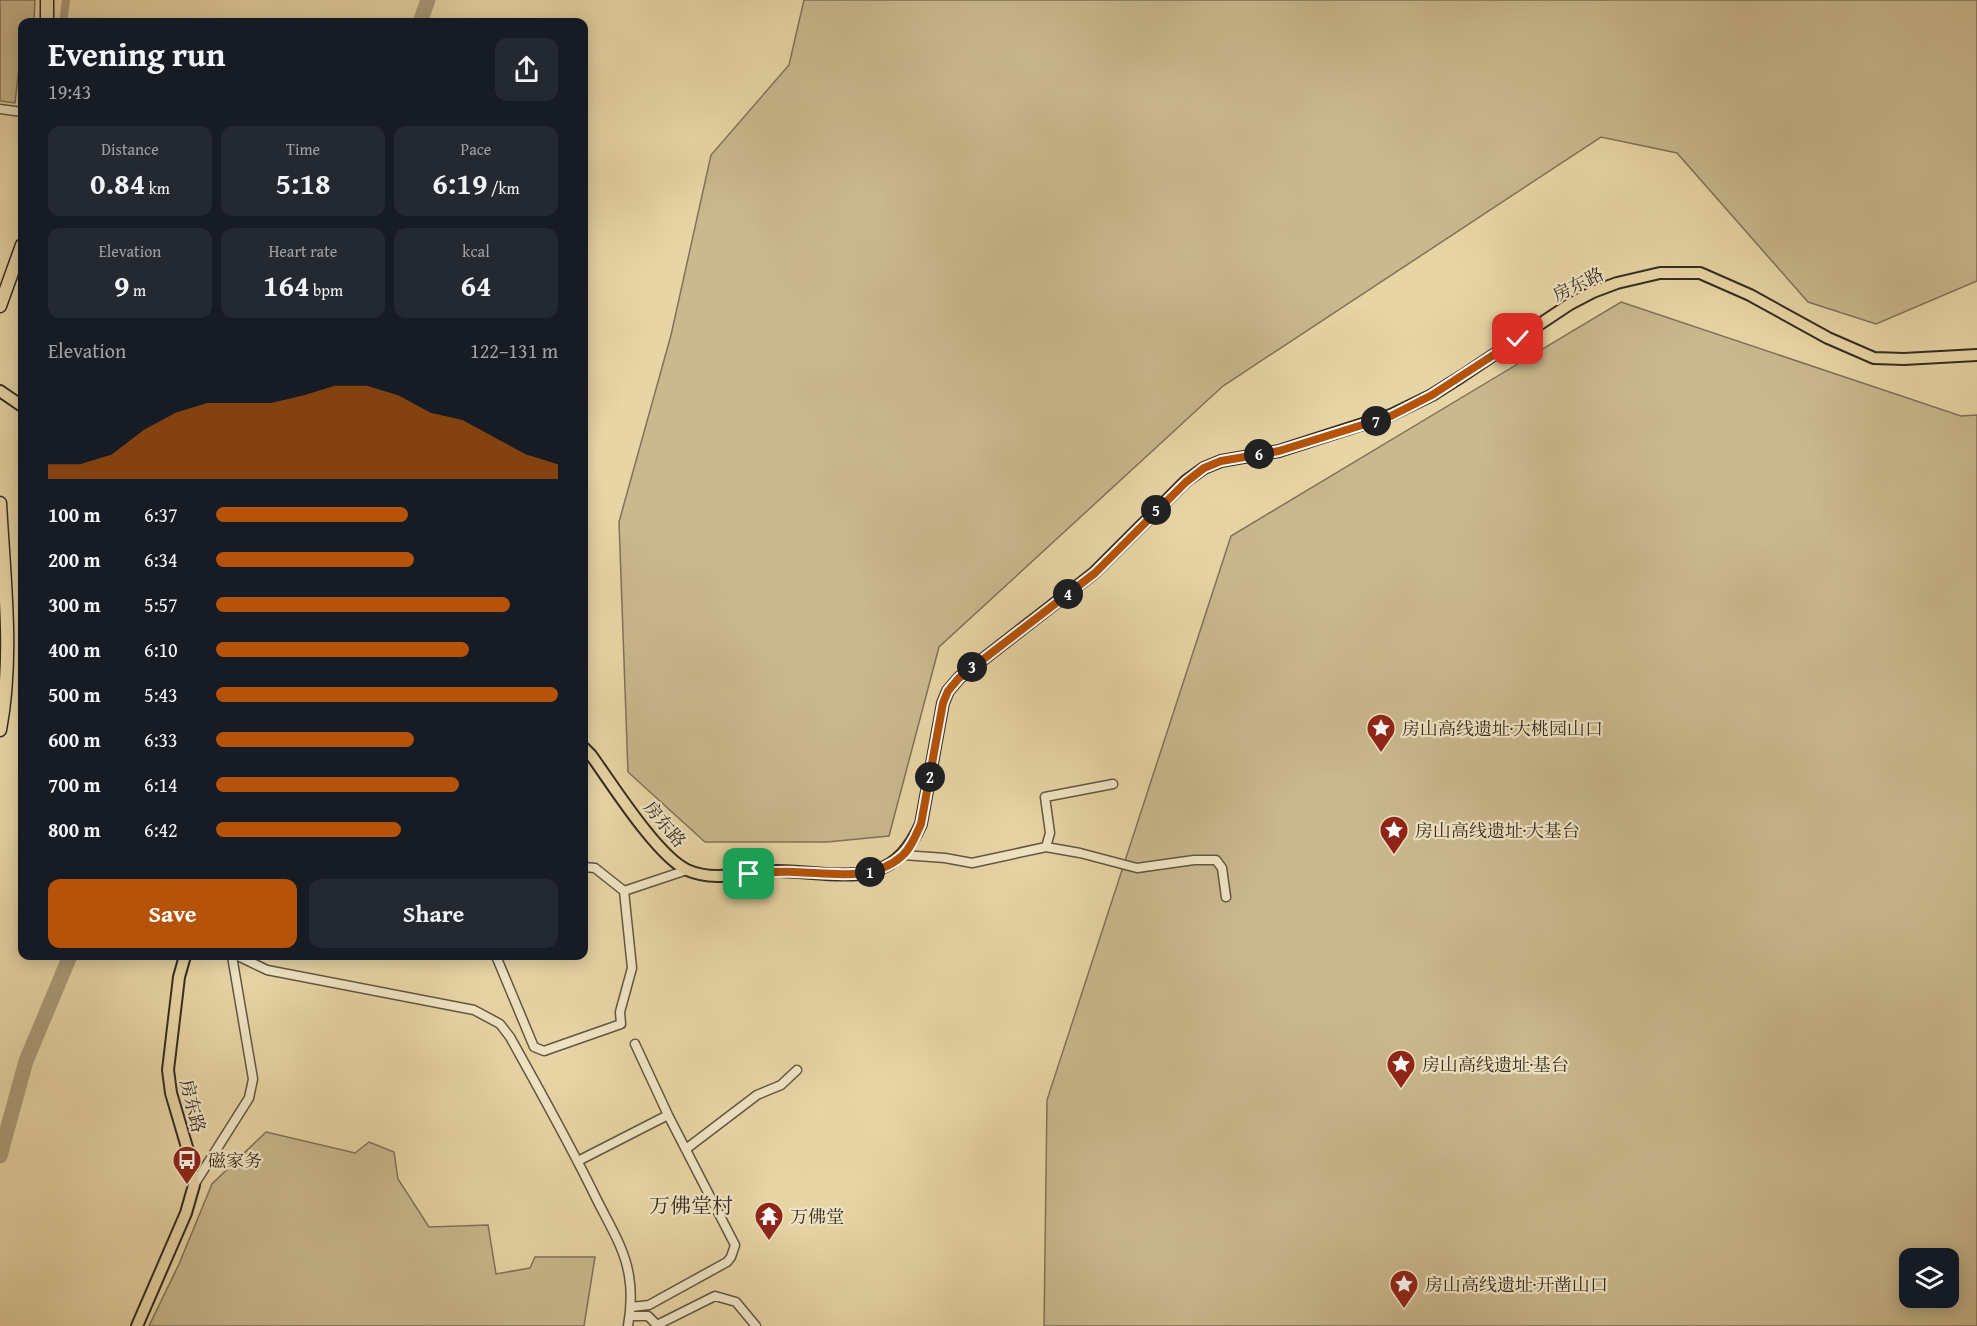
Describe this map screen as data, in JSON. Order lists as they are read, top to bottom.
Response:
{
  "streets": {
    "main road": ["房东路"]
  },
  "districts": ["万佛堂村"],
  "places": {
    "place": [
      "房山高线遗址·大桃园山口",
      "房山高线遗址·大基台",
      "房山高线遗址·基台",
      "房山高线遗址·开凿山口"
    ],
    "bus stop": ["磁家务"],
    "temple": ["万佛堂"]
  },
  "page": {
    "heading": ["Evening run", "19:43"],
    "stats": [
      ["Distance", "0.84 km"],
      ["Time", "5:18"],
      ["Pace", "6:19 /km"],
      ["Elevation", "9 m"],
      ["Heart rate", "164 bpm"],
      ["kcal", "64"]
    ],
    "chart": ["Elevation", "122–131 m"],
    "pins": [
      "7",
      "6",
      "5",
      "4",
      "3",
      "2",
      "1"
    ],
    "list": [
      {
        "name": "100 m",
        "note": "6:37"
      },
      {
        "name": "200 m",
        "note": "6:34"
      },
      {
        "name": "300 m",
        "note": "5:57"
      },
      {
        "name": "400 m",
        "note": "6:10"
      },
      {
        "name": "500 m",
        "note": "5:43"
      },
      {
        "name": "600 m",
        "note": "6:33"
      },
      {
        "name": "700 m",
        "note": "6:14"
      },
      {
        "name": "800 m",
        "note": "6:42"
      }
    ],
    "buttons": ["Save", "Share"]
  }
}
